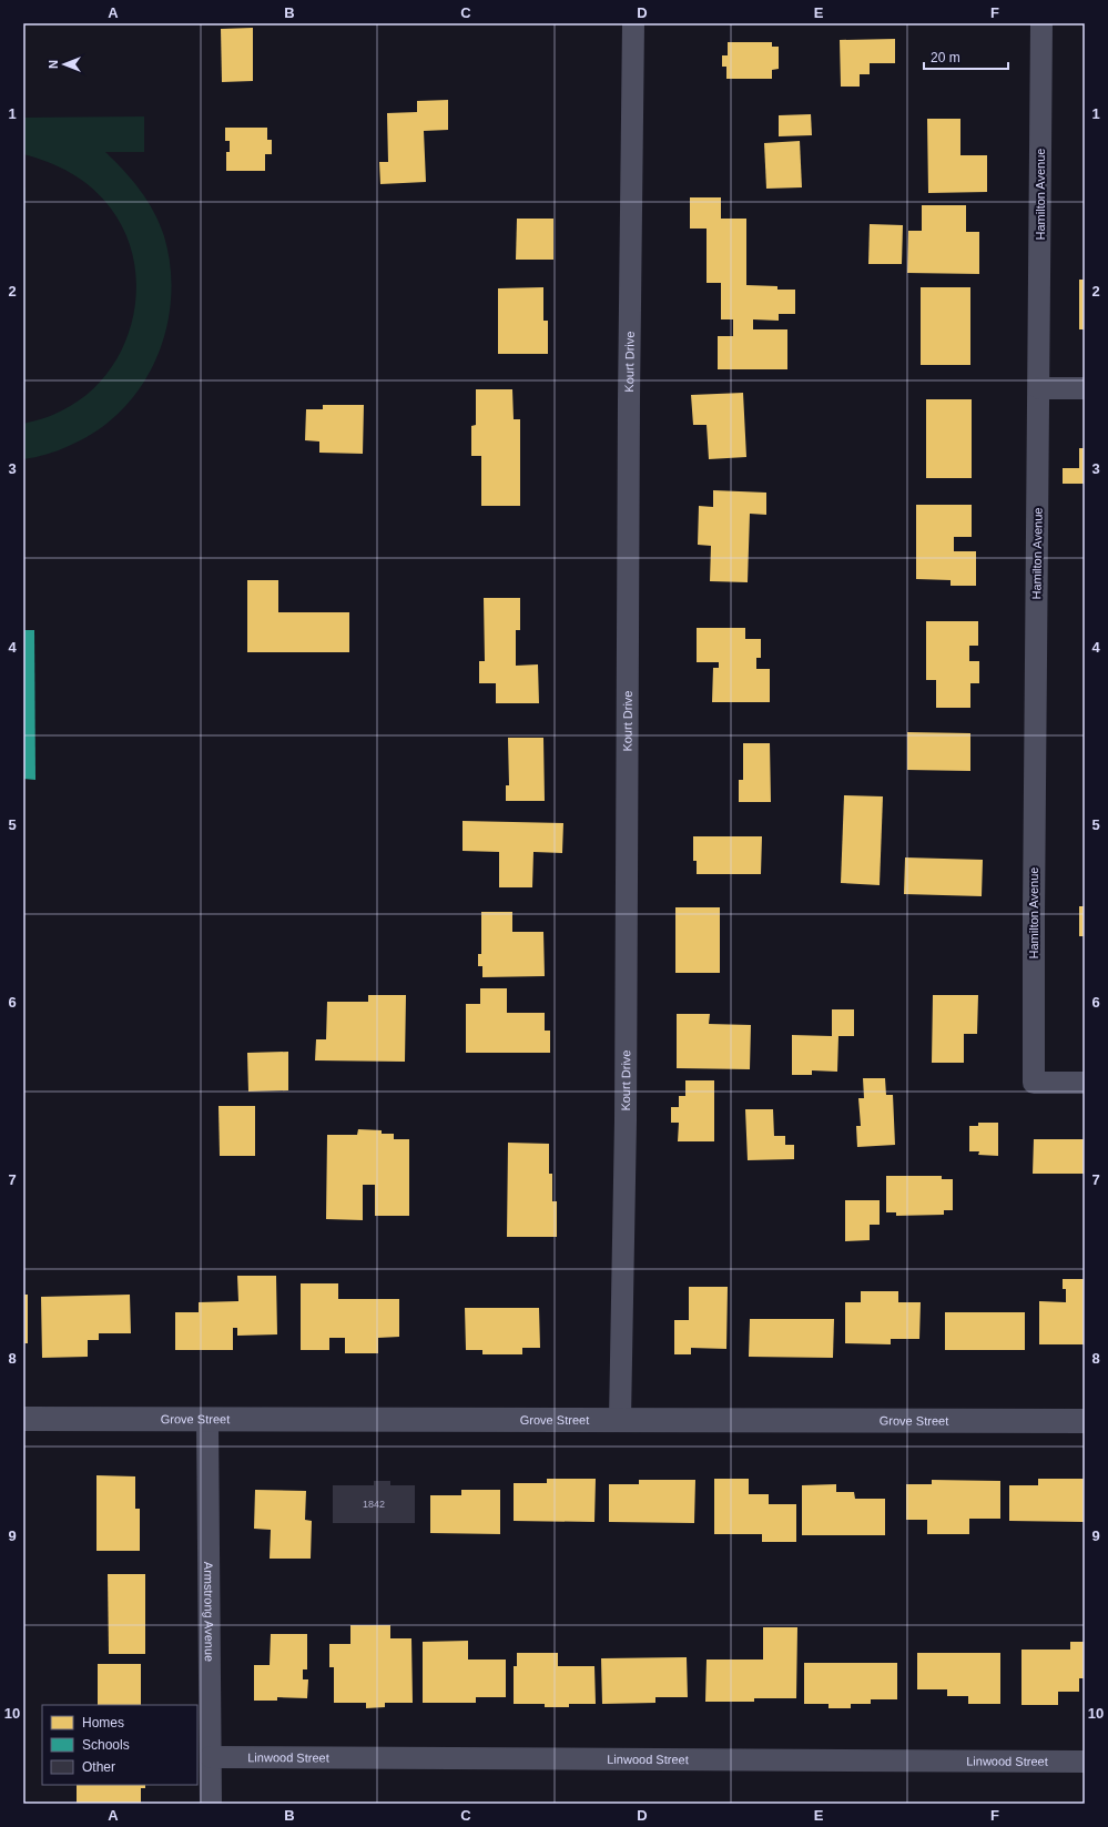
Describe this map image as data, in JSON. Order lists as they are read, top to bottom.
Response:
{
  "streets": {
    "street": [
      "Hamilton Avenue",
      "Kourt Drive",
      "Grove Street",
      "Armstrong Avenue",
      "Linwood Street"
    ]
  },
  "crossings": [
    ["Kourt Drive", "Grove Street"],
    ["Grove Street", "Armstrong Avenue"],
    ["Armstrong Avenue", "Linwood Street"]
  ],
  "house_numbers": ["1842"],
  "legend": ["Homes", "Schools", "Other"],
  "scale_bar": "20 m",
  "north": "left",
  "grid": {
    "columns": [
      "A",
      "B",
      "C",
      "D",
      "E",
      "F"
    ],
    "rows": [
      "1",
      "2",
      "3",
      "4",
      "5",
      "6",
      "7",
      "8",
      "9",
      "10"
    ]
  }
}
